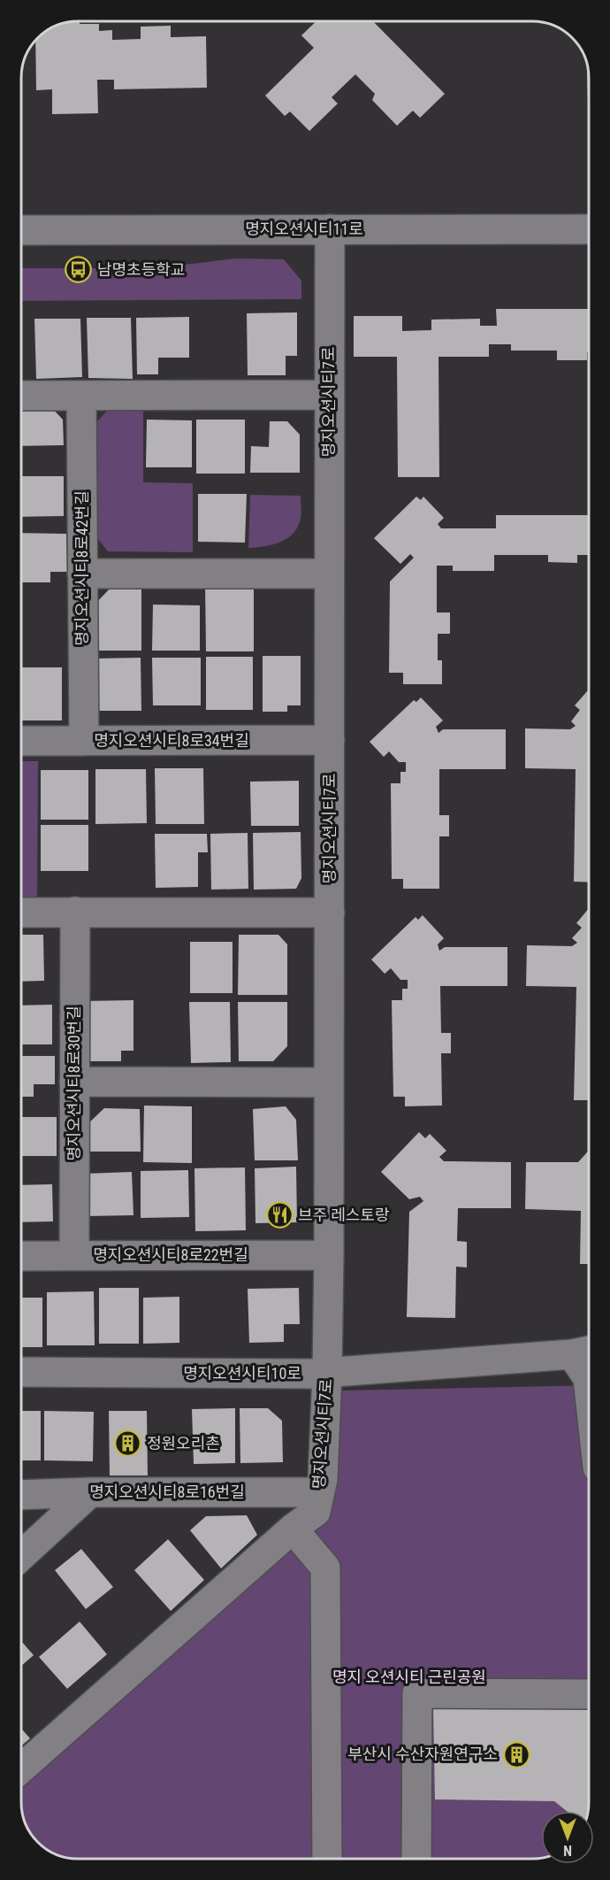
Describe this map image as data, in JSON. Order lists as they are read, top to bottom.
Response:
{
  "streets": {
    "street": [
      "명지오션시티11로",
      "명지오션시티7로",
      "명지오션시티8로42번길",
      "명지오션시티8로34번길",
      "명지오션시티8로30번길",
      "명지오션시티8로22번길",
      "명지오션시티10로",
      "명지오션시티8로16번길"
    ]
  },
  "crossings": [
    ["명지오션시티11로", "명지오션시티7로"],
    ["명지오션시티7로", "명지오션시티8로34번길"],
    ["명지오션시티7로", "명지오션시티8로22번길"],
    ["명지오션시티7로", "명지오션시티10로"],
    ["명지오션시티7로", "명지오션시티8로16번길"],
    ["명지오션시티8로42번길", "명지오션시티8로34번길"],
    ["명지오션시티8로30번길", "명지오션시티8로22번길"]
  ],
  "parks": ["명지 오션시티 근린공원"],
  "places": {
    "bus stop": ["남명초등학교"],
    "restaurant": ["브주 레스토랑"],
    "building": ["정원오리촌", "부산시 수산자원연구소"]
  },
  "north": "bottom"
}
